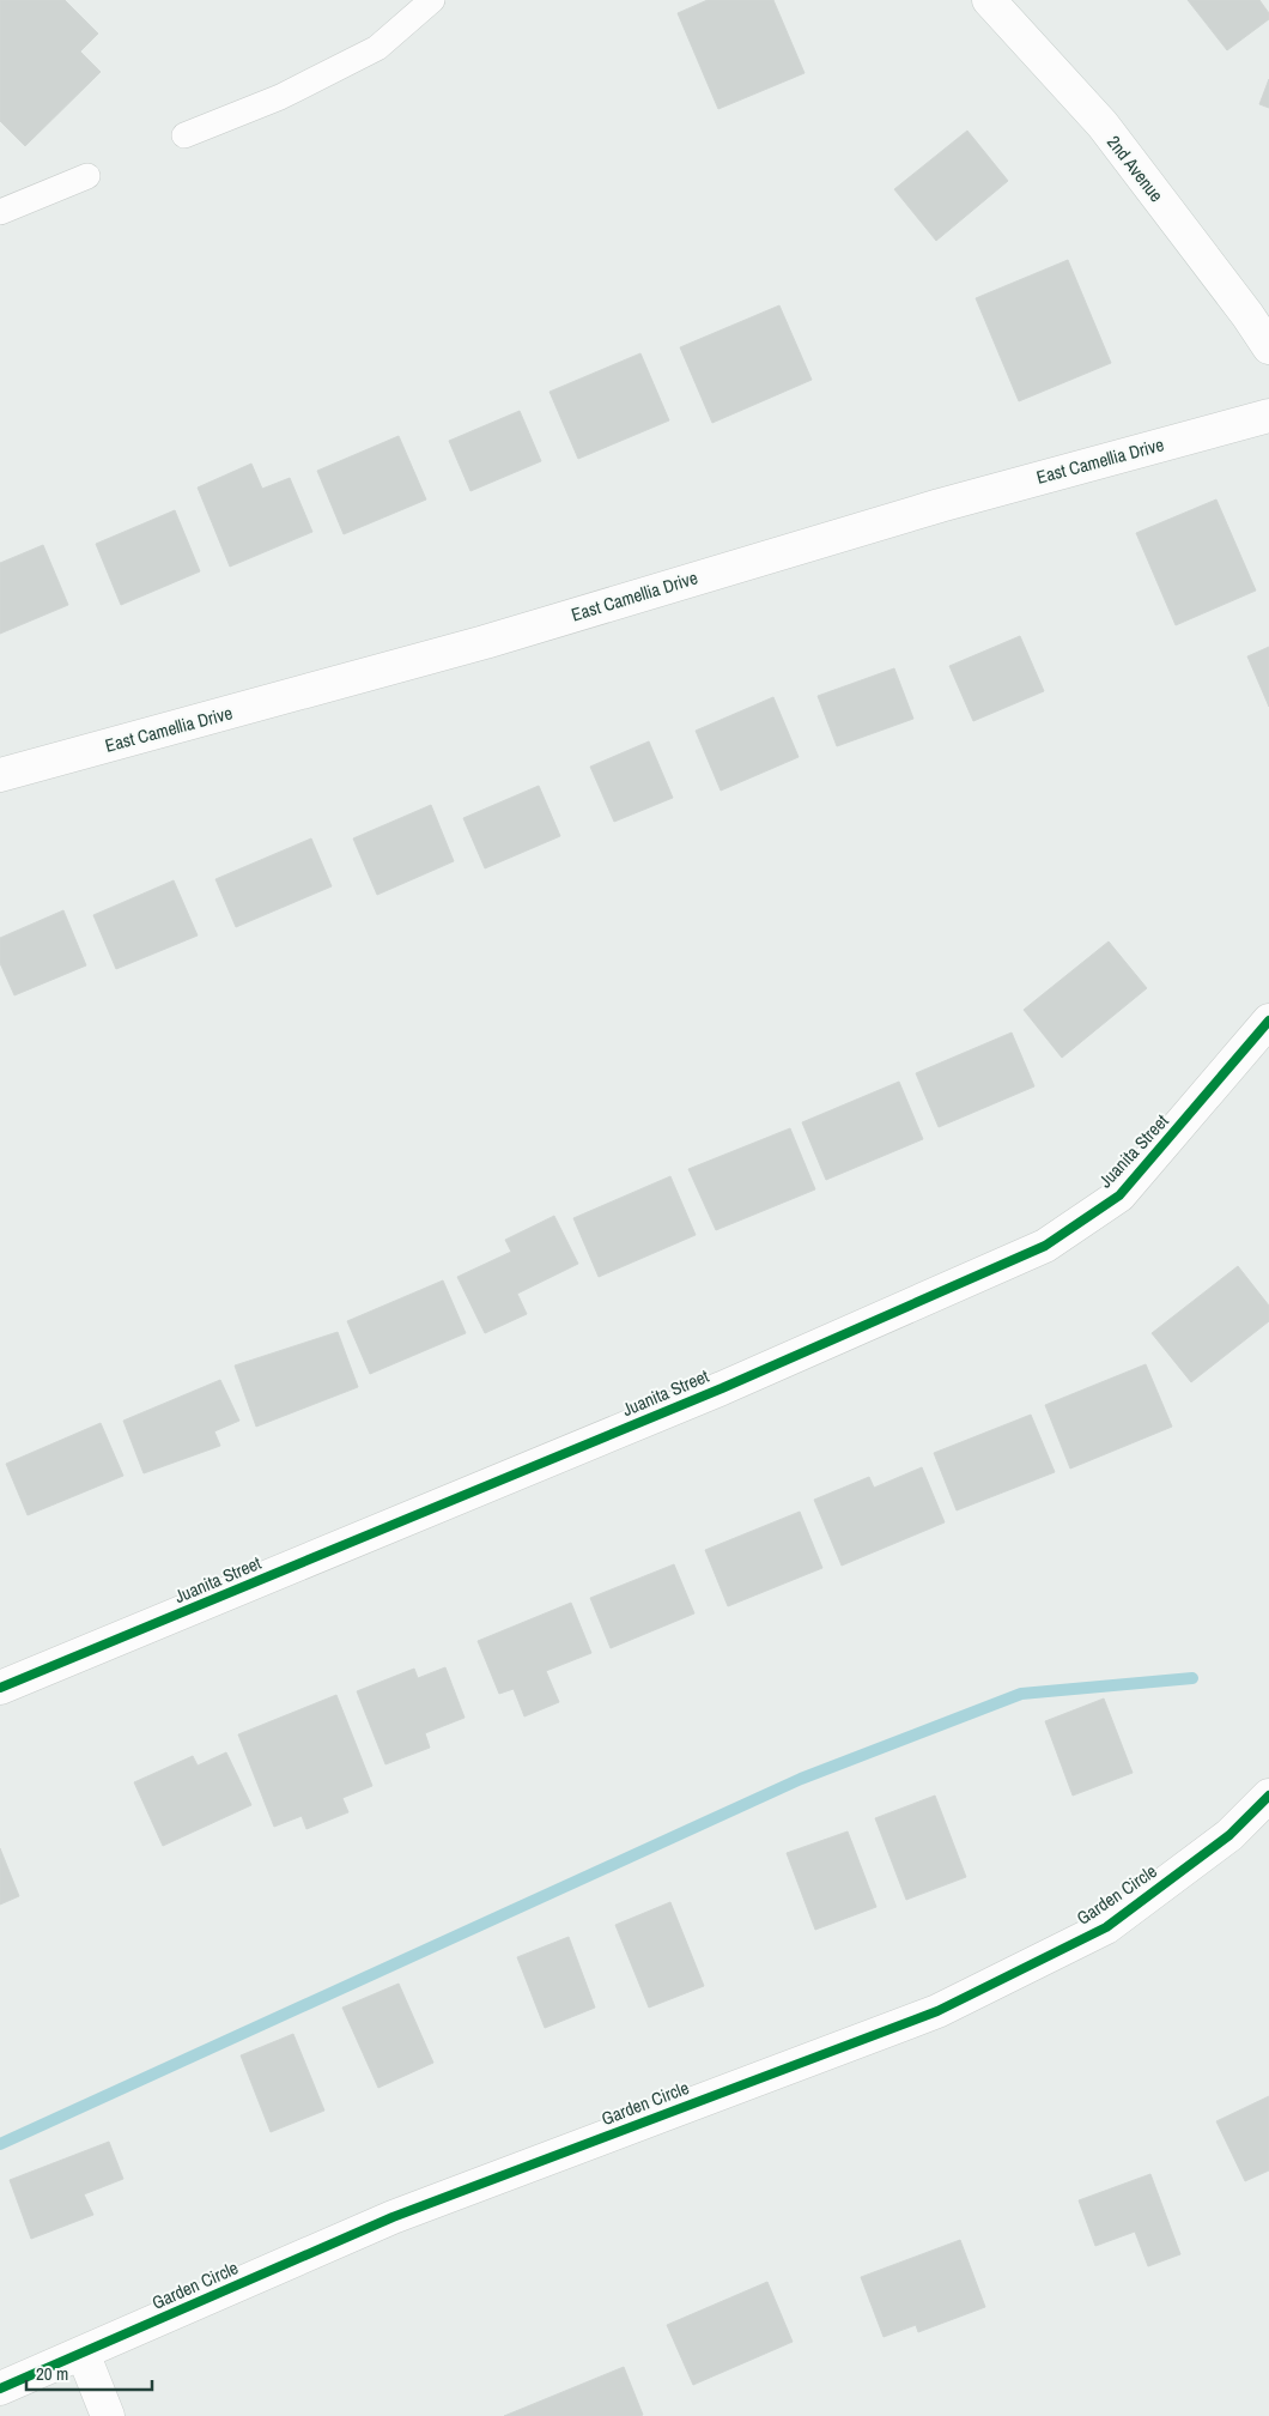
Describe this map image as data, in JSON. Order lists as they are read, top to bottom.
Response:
{
  "streets": {
    "street": [
      "2nd Avenue",
      "East Camellia Drive",
      "Juanita Street",
      "Garden Circle"
    ]
  },
  "scale_bar": "20 m"
}
